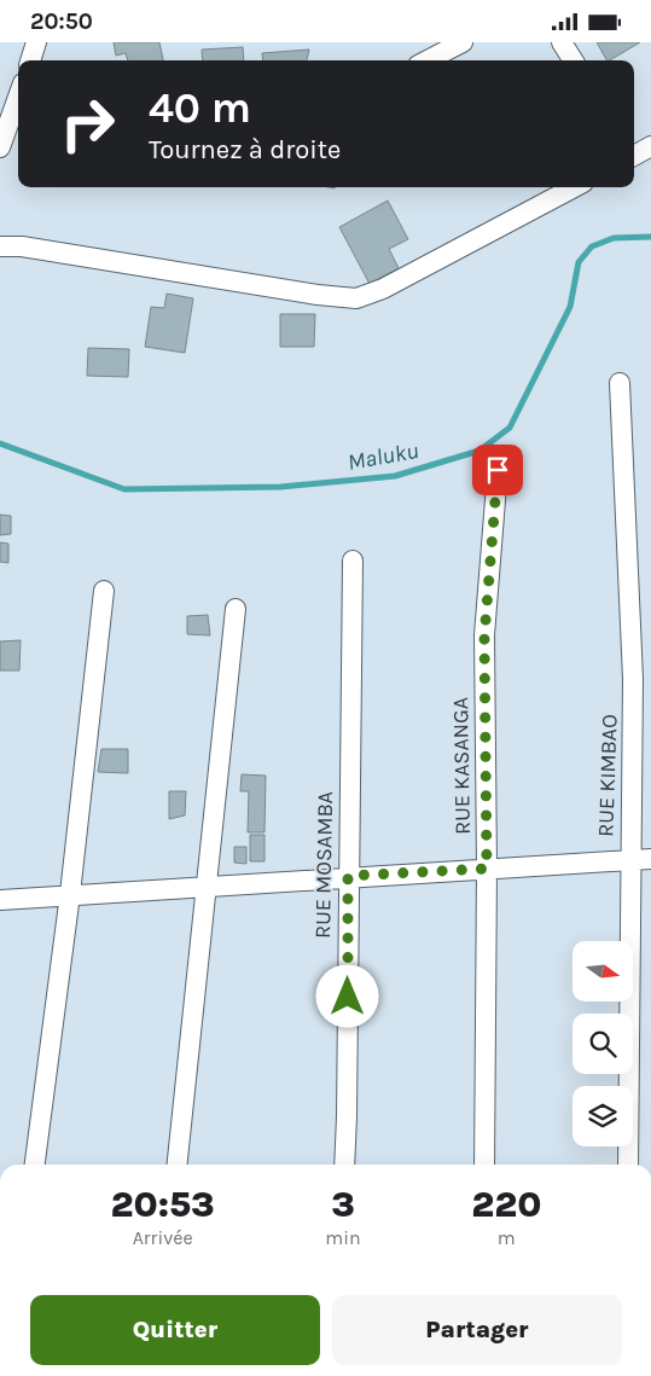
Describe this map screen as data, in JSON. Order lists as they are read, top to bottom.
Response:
{
  "streets": {
    "street": ["RUE KASANGA", "RUE KIMBAO", "RUE MOSAMBA"]
  },
  "water": ["Maluku"],
  "north": "right",
  "page": {
    "status": "20:50",
    "turn": ["40 m", "Tournez à droite"],
    "eta": [
      "20:53",
      "Arrivée",
      "3",
      "min",
      "220",
      "m"
    ],
    "buttons": ["Quitter", "Partager"]
  }
}
